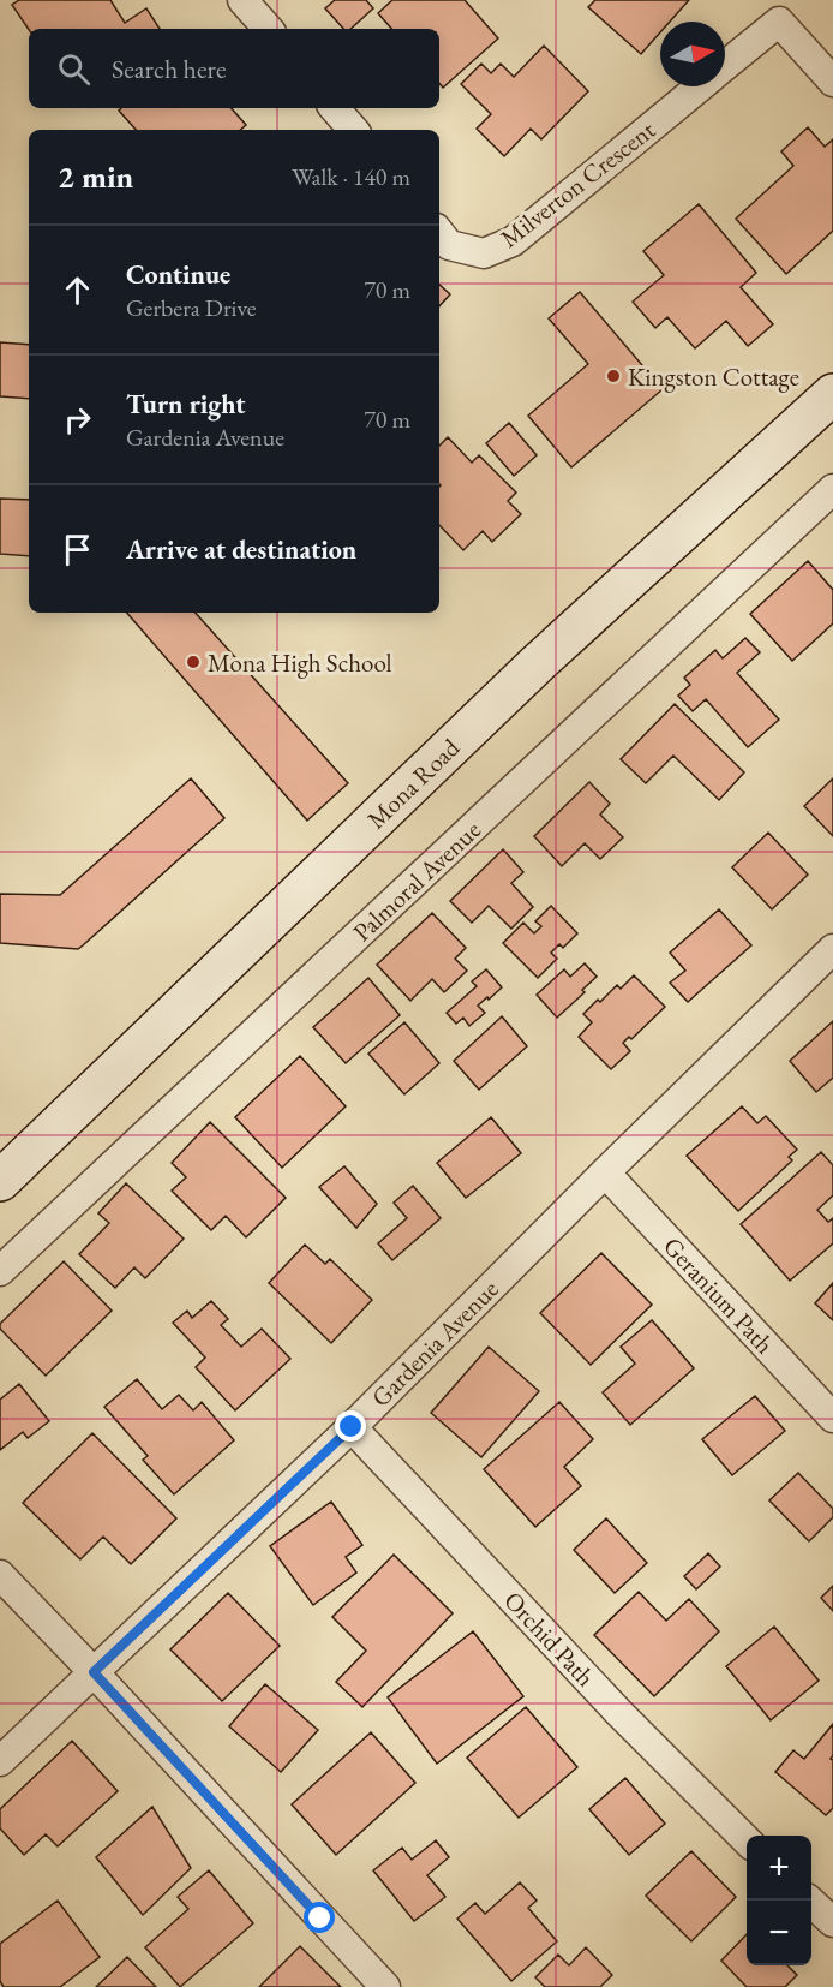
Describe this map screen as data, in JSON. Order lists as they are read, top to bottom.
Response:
{
  "streets": {
    "street": [
      "Milverton Crescent",
      "Mona Road",
      "Palmoral Avenue",
      "Geranium Path",
      "Gardenia Avenue",
      "Orchid Path"
    ]
  },
  "crossings": [
    ["Geranium Path", "Gardenia Avenue"],
    ["Gardenia Avenue", "Orchid Path"]
  ],
  "places": ["Kingston Cottage", "Mona High School"],
  "north": "right",
  "page": {
    "search": "Search here",
    "heading": ["2 min", "Walk · 140 m"],
    "list": [
      ["Continue", "Gerbera Drive", "70 m"],
      ["Turn right", "Gardenia Avenue", "70 m"],
      "Arrive at destination"
    ],
    "map_buttons": ["+", "−"]
  }
}
